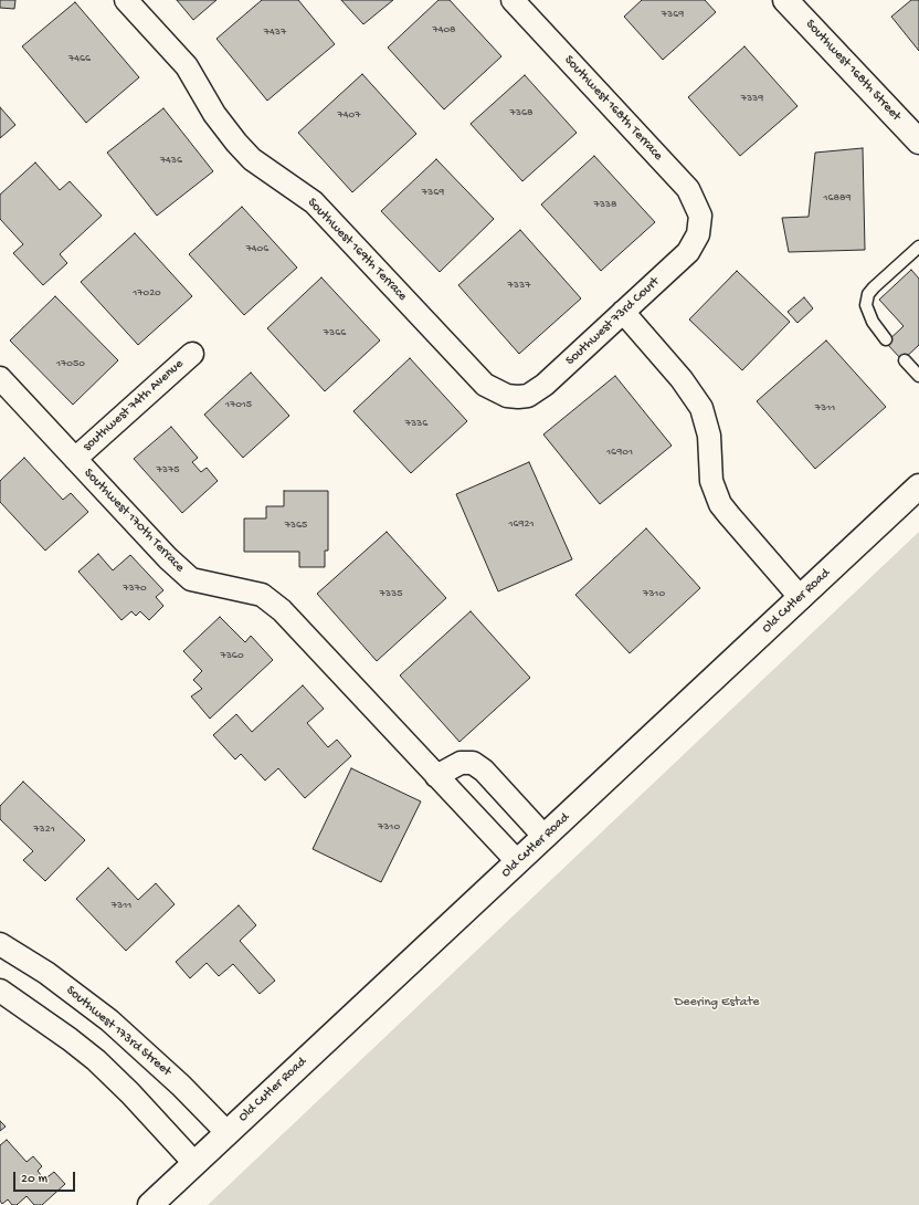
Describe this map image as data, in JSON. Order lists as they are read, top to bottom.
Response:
{
  "streets": {
    "main road": ["Southwest 168th Street", "Old Cutler Road"],
    "street": [
      "Southwest 168th Terrace",
      "Southwest 169th Terrace",
      "Southwest 73rd Court",
      "southwest 74th Avenue",
      "Southwest 170th Terrace",
      "Southwest 173rd Street"
    ]
  },
  "crossings": [
    ["Southwest 168th Terrace", "Southwest 73rd Court"],
    ["Southwest 169th Terrace", "Southwest 73rd Court"],
    ["southwest 74th Avenue", "Southwest 170th Terrace"],
    ["Southwest 170th Terrace", "Old Cutler Road"],
    ["Old Cutler Road", "Southwest 173rd Street"]
  ],
  "parks": ["Deering Estate"],
  "house_numbers": [
    "7369",
    "7408",
    "7437",
    "7466",
    "7339",
    "7368",
    "7407",
    "7436",
    "7369",
    "16889",
    "7338",
    "7406",
    "7337",
    "17020",
    "7366",
    "17050",
    "17015",
    "7311",
    "7336",
    "16901",
    "7375",
    "16921",
    "7365",
    "7370",
    "7335",
    "7310",
    "7360",
    "7310",
    "7321",
    "7311"
  ],
  "scale_bar": "20 m"
}
